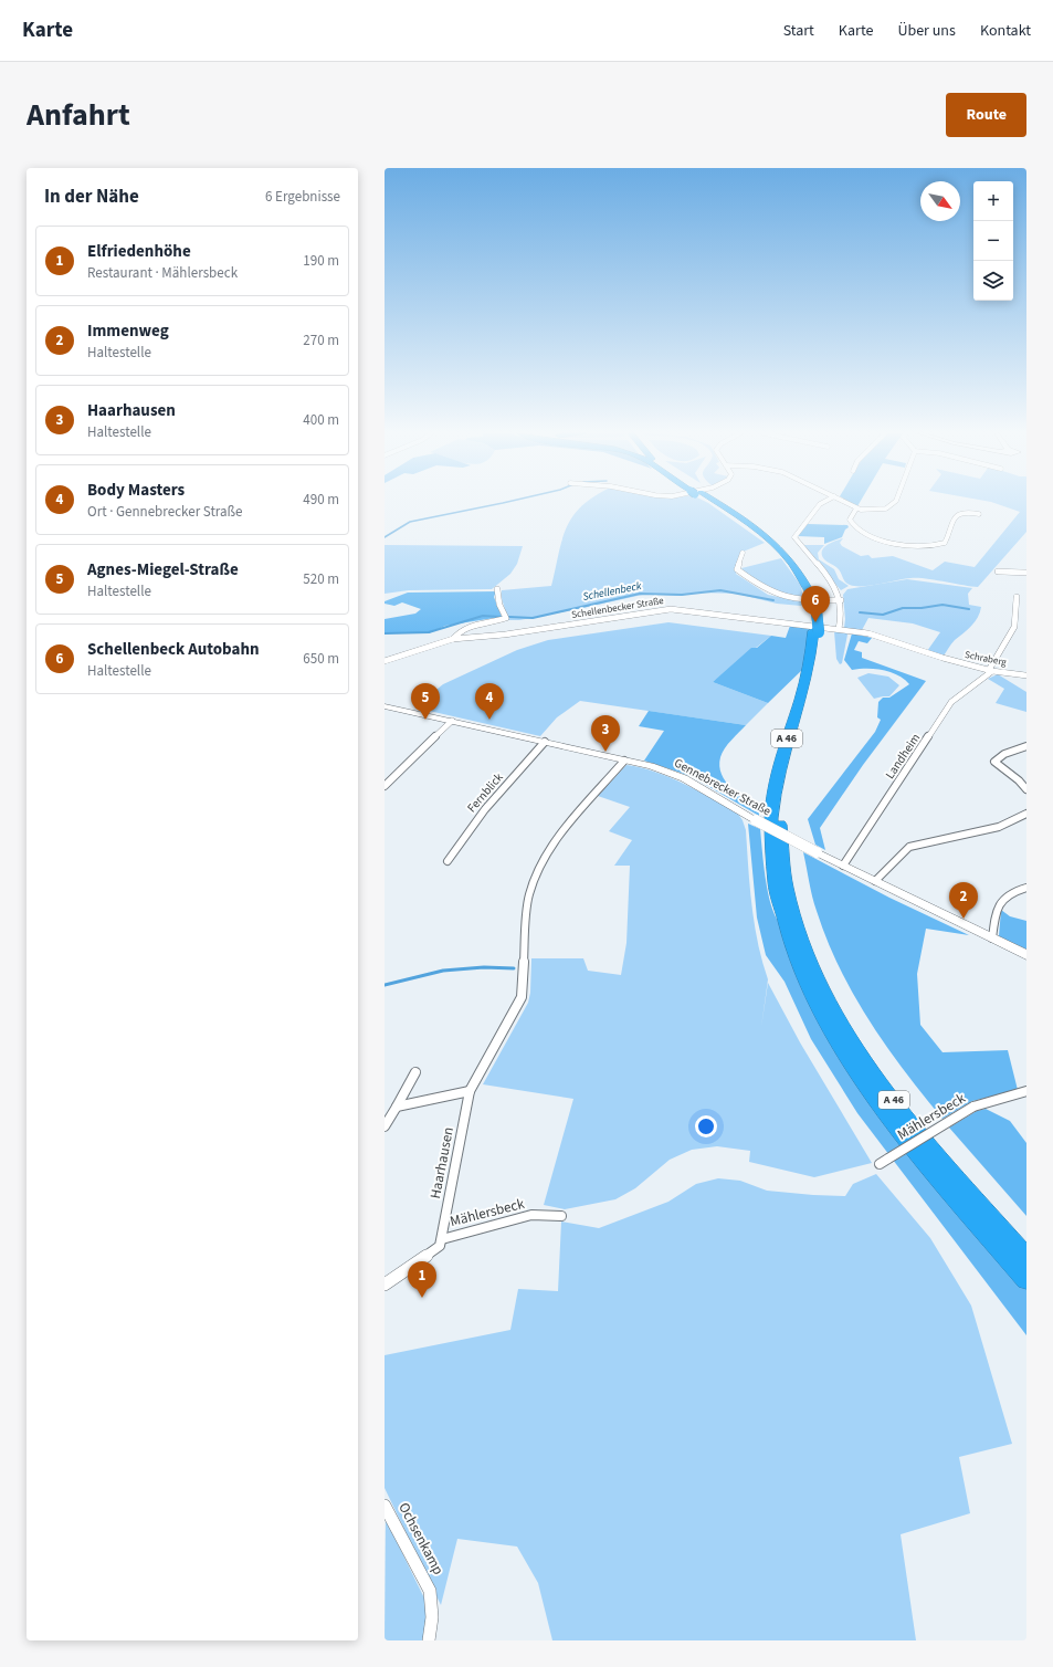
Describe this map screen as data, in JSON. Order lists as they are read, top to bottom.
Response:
{
  "streets": {
    "highway": ["A 46"],
    "main road": ["Gennebrecker Straße"],
    "street": [
      "Schellenbecker Straße",
      "Schraberg",
      "Landheim",
      "Fernblick",
      "Mählersbeck",
      "Haarhausen",
      "Ochsenkamp"
    ]
  },
  "crossings": [
    ["Schellenbecker Straße", "Schraberg"],
    ["Schraberg", "Landheim"],
    ["Landheim", "Gennebrecker Straße"],
    ["Gennebrecker Straße", "Fernblick"],
    ["Gennebrecker Straße", "Haarhausen"],
    ["Mählersbeck", "Haarhausen"]
  ],
  "water": ["Schellenbeck"],
  "north": "bottom right",
  "page": {
    "header": "Karte",
    "nav": [
      "Start",
      "Karte",
      "Über uns",
      "Kontakt"
    ],
    "title": "Anfahrt",
    "buttons": "Route",
    "heading": ["In der Nähe", "6 Ergebnisse"],
    "map_buttons": ["+", "−"],
    "list": [
      {
        "mark": "1",
        "name": "Elfriedenhöhe",
        "note": "Restaurant · Mählersbeck",
        "value": "190 m"
      },
      {
        "mark": "2",
        "name": "Immenweg",
        "note": "Haltestelle",
        "value": "270 m"
      },
      {
        "mark": "3",
        "name": "Haarhausen",
        "note": "Haltestelle",
        "value": "400 m"
      },
      {
        "mark": "4",
        "name": "Body Masters",
        "note": "Ort · Gennebrecker Straße",
        "value": "490 m"
      },
      {
        "mark": "5",
        "name": "Agnes-Miegel-Straße",
        "note": "Haltestelle",
        "value": "520 m"
      },
      {
        "mark": "6",
        "name": "Schellenbeck Autobahn",
        "note": "Haltestelle",
        "value": "650 m"
      }
    ],
    "pins": [
      "6",
      "4",
      "5",
      "3",
      "2",
      "1"
    ]
  }
}
